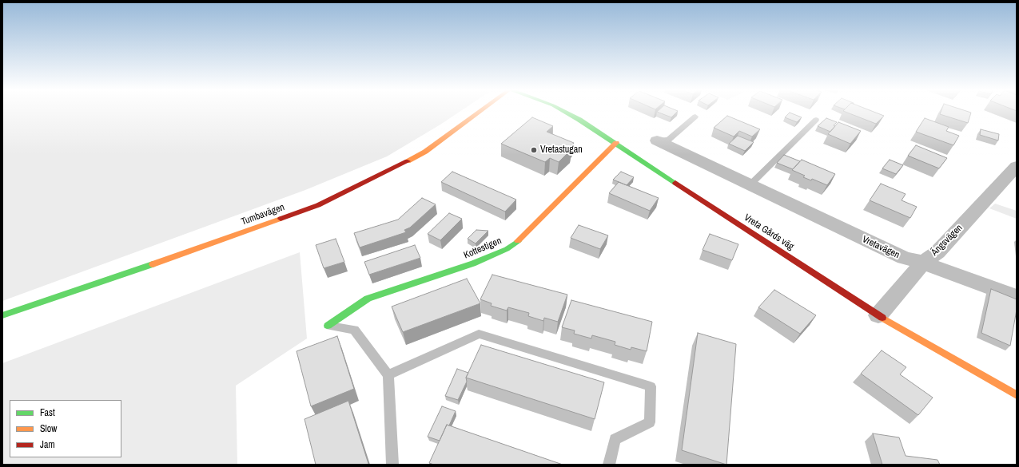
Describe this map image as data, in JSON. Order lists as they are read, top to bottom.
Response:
{
  "streets": {
    "street": [
      "Tumbavägen",
      "Vreta Gårds väg",
      "Ängsvägen",
      "Vretavägen",
      "Kottestigen"
    ]
  },
  "crossings": [
    ["Vreta Gårds väg", "Ängsvägen"],
    ["Vreta Gårds väg", "Kottestigen"],
    ["Ängsvägen", "Vretavägen"]
  ],
  "places": ["Vretastugan"],
  "legend": ["Fast", "Slow", "Jam"]
}
